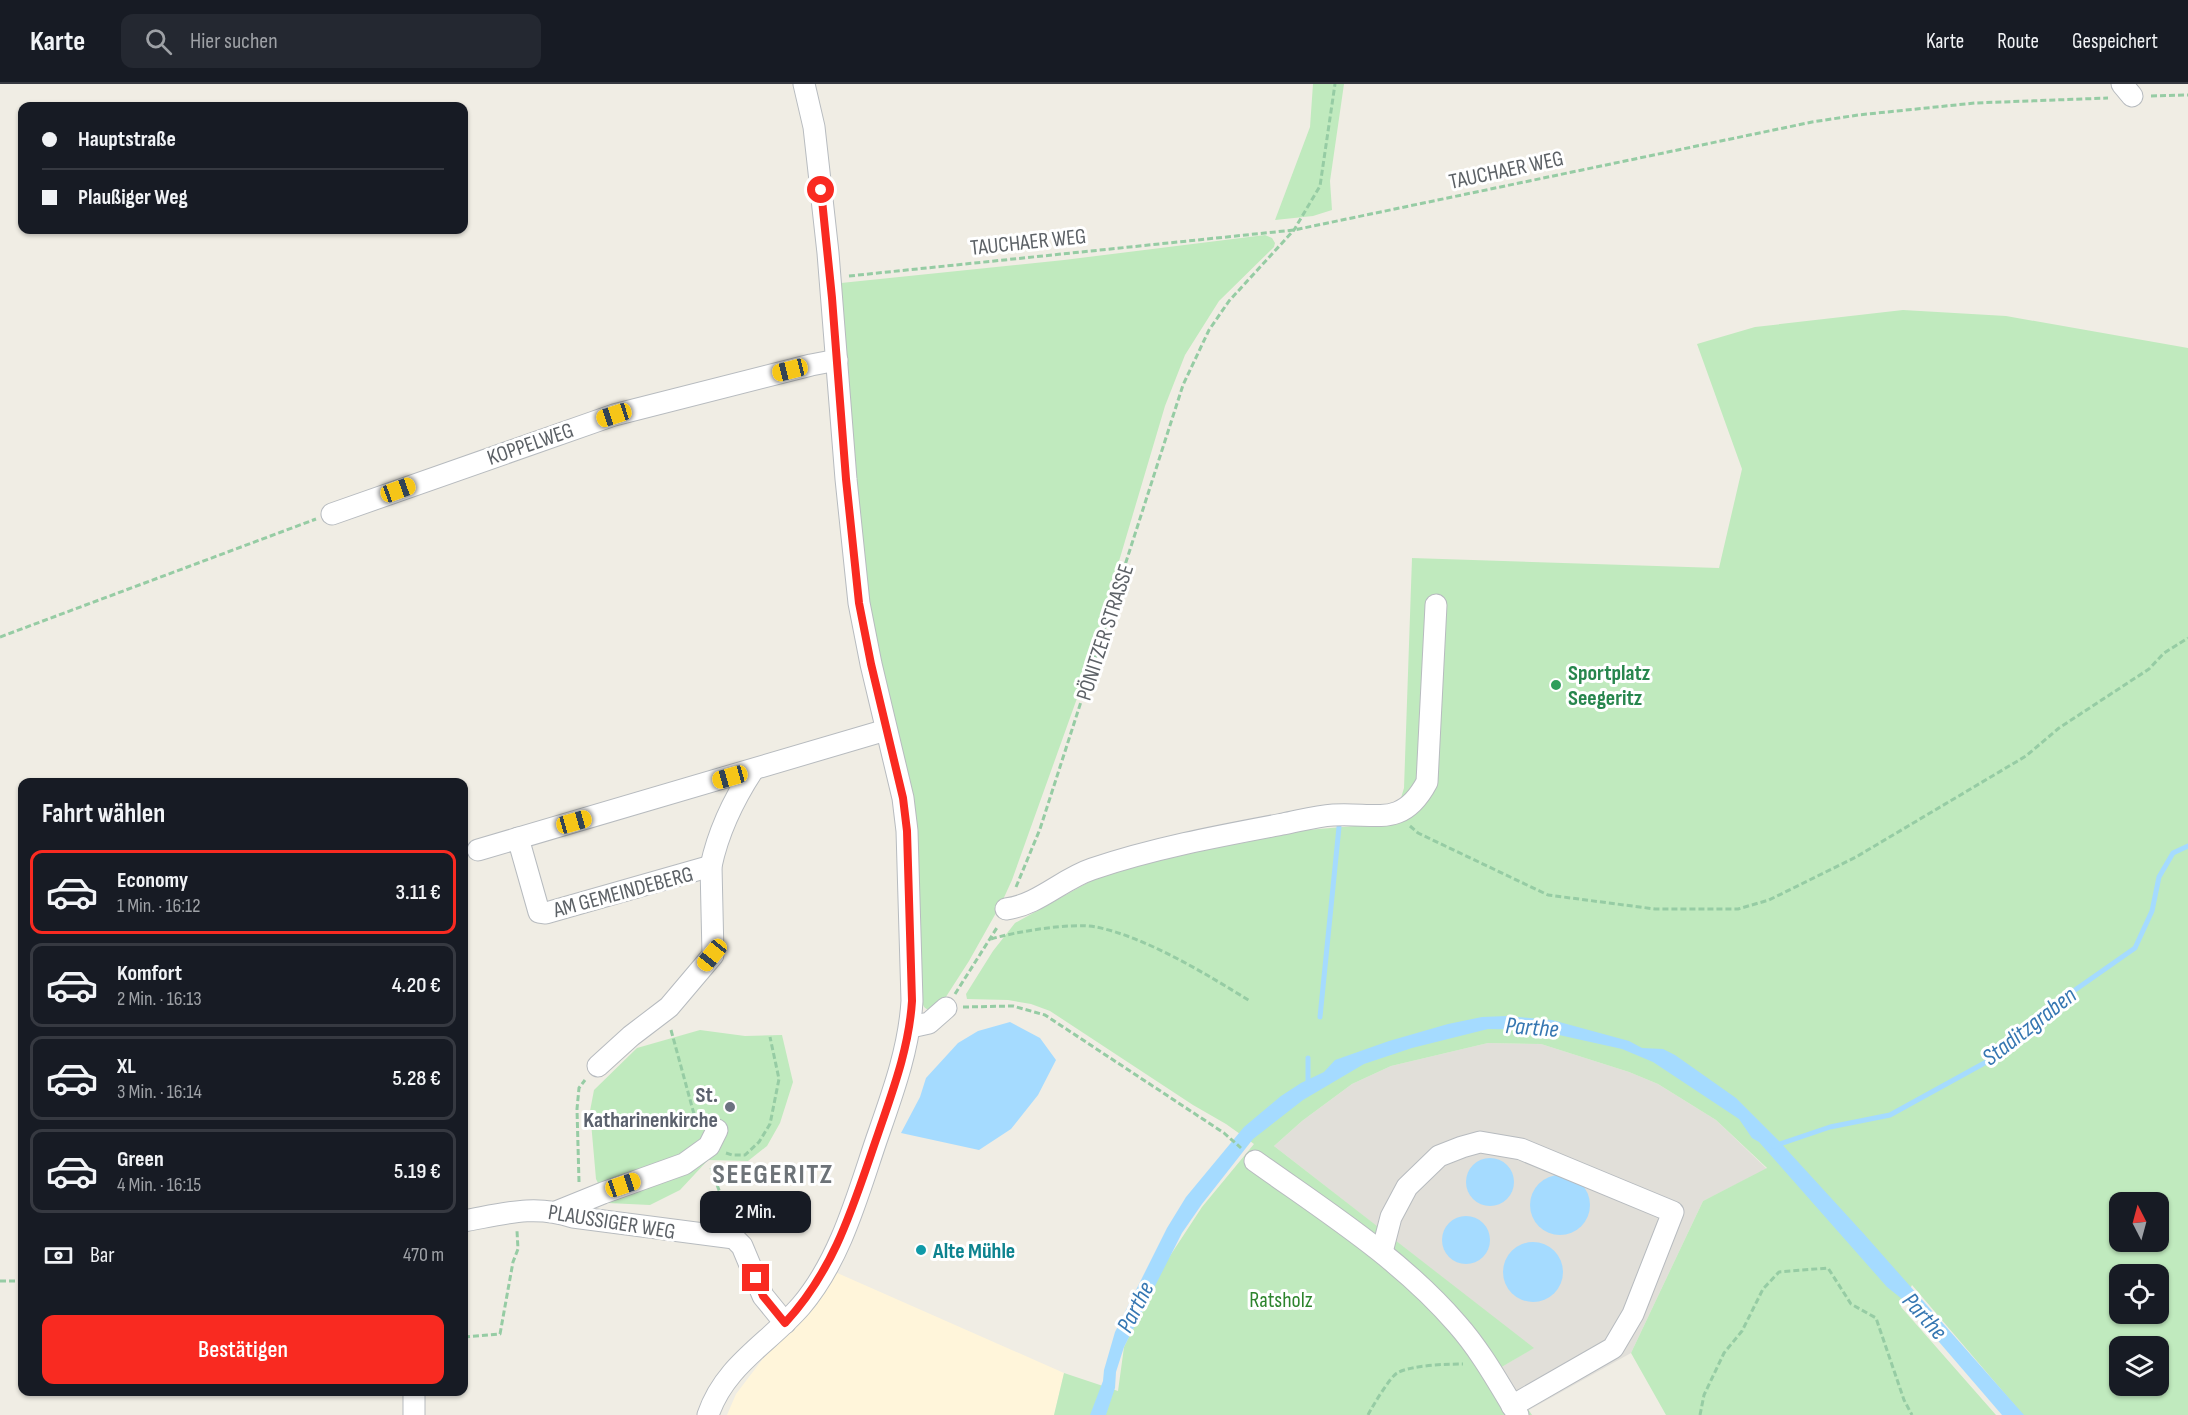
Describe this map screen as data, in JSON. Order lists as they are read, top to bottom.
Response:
{
  "streets": {
    "street": ["KOPPELWEG", "AM GEMEINDEBERG", "PLAUSSIGER WEG"],
    "path": ["TAUCHAER WEG", "PÖNITZER STRASSE"]
  },
  "crossings": [
    ["TAUCHAER WEG", "PÖNITZER STRASSE"]
  ],
  "districts": ["SEEGERITZ"],
  "water": ["Staditzgraben", "Parthe"],
  "parks": ["Ratsholz"],
  "places": ["Sportplatz Seegeritz", "St. Katharinenkirche", "Alte Mühle"],
  "north": "top",
  "page": {
    "header": "Karte",
    "search": "Hier suchen",
    "nav": ["Karte", "Route", "Gespeichert"],
    "banner": ["Hauptstraße", "Plaußiger Weg"],
    "heading": "Fahrt wählen",
    "list": [
      {
        "name": "Economy",
        "note": "1 Min. · 16:12",
        "value": "3.11 €"
      },
      {
        "name": "Komfort",
        "note": "2 Min. · 16:13",
        "value": "4.20 €"
      },
      {
        "name": "XL",
        "note": "3 Min. · 16:14",
        "value": "5.28 €"
      },
      {
        "name": "Green",
        "note": "4 Min. · 16:15",
        "value": "5.19 €"
      }
    ],
    "bubble": "2 Min.",
    "pay": ["Bar", "470 m"],
    "buttons": "Bestätigen"
  }
}
